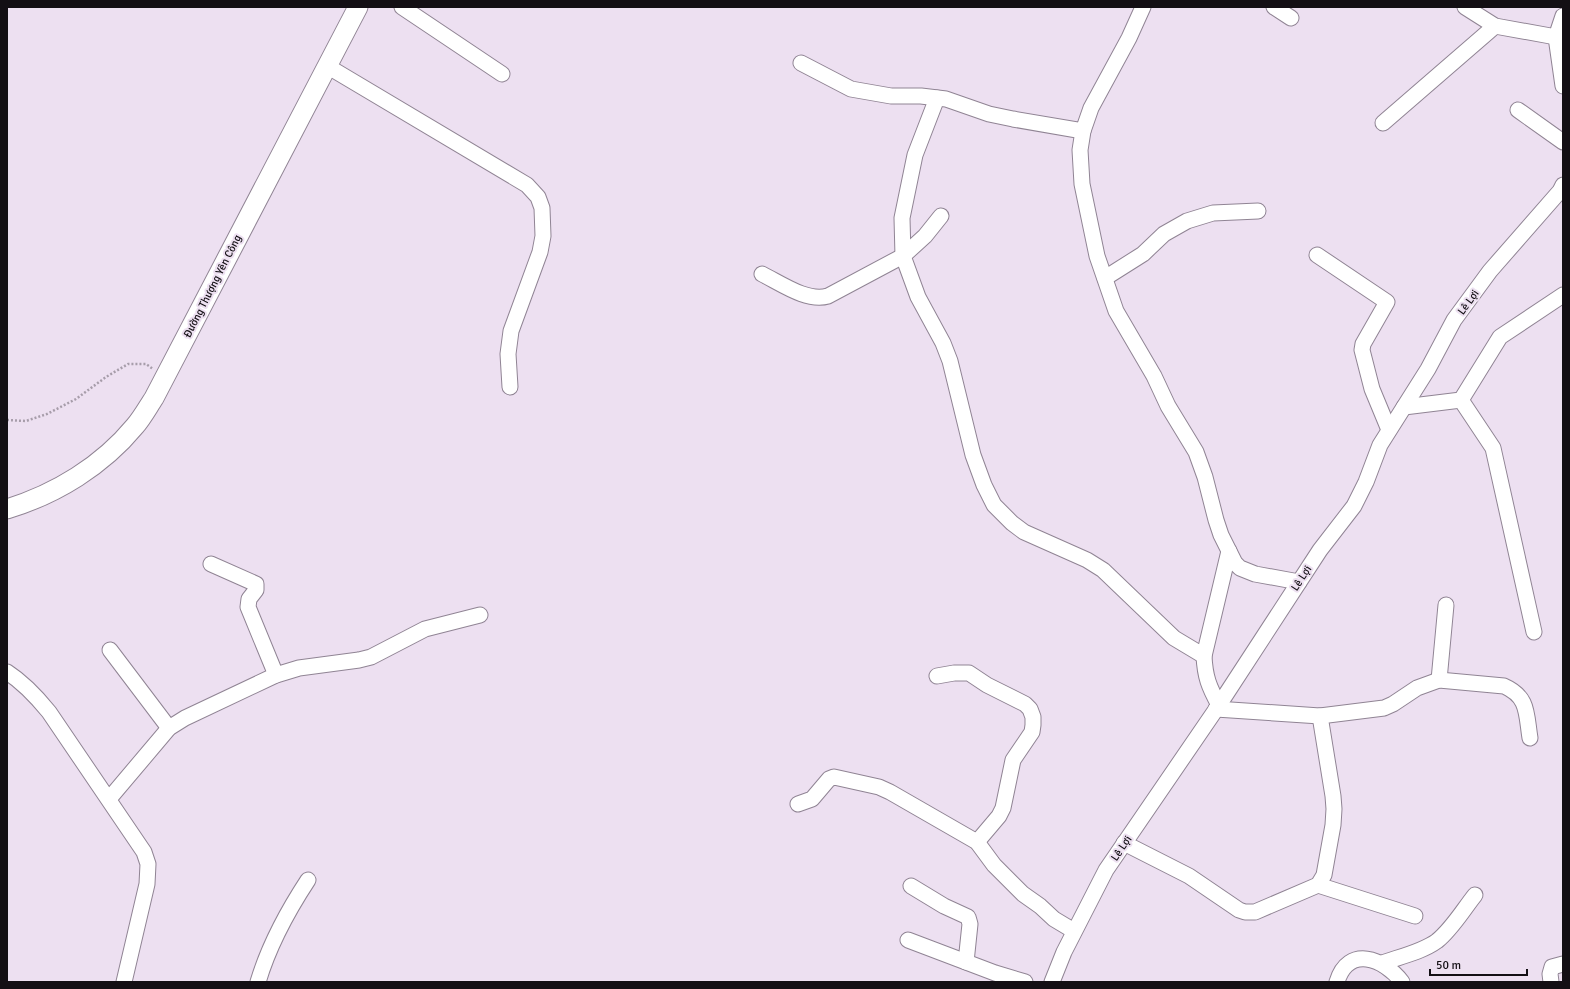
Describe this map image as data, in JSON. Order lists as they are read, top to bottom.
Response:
{
  "streets": {
    "main road": ["Đường Thượng Yên Công"],
    "street": ["Lê Lợi"]
  },
  "scale_bar": "50 m"
}
